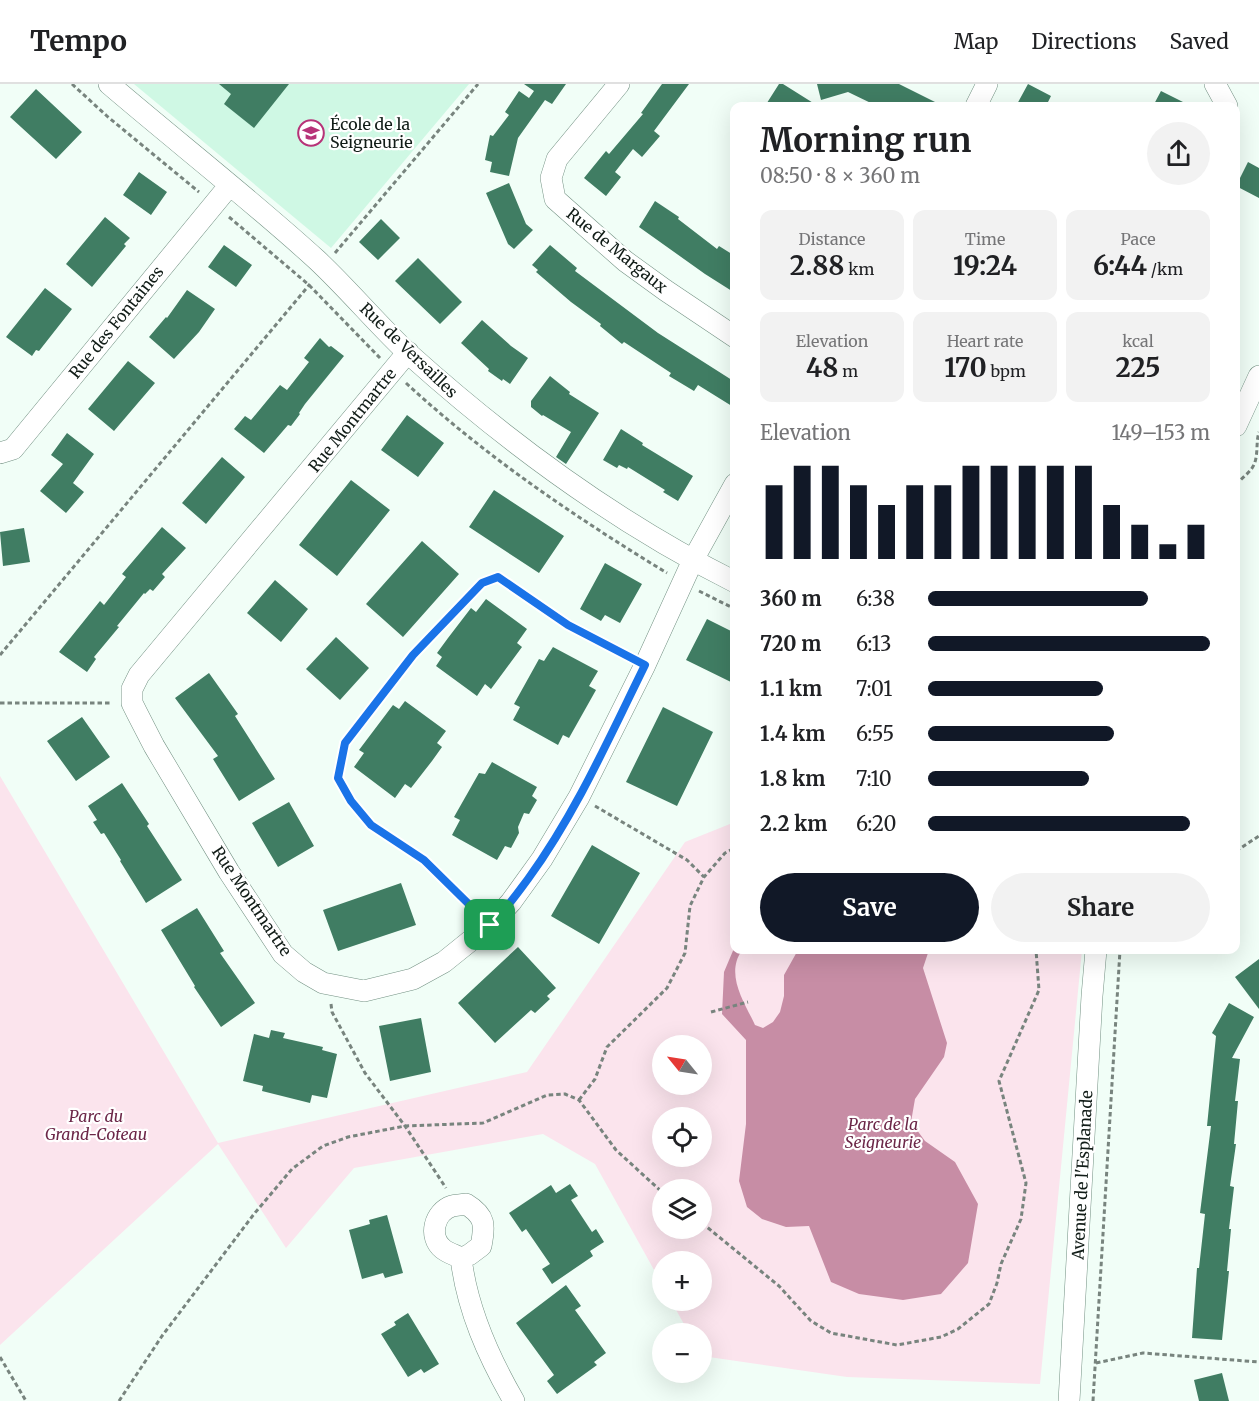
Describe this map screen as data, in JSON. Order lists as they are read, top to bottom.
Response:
{
  "streets": {
    "street": [
      "Rue de Margaux",
      "Rue des Fontaines",
      "Rue de Versailles",
      "Rue Montmartre",
      "Avenue de l'Esplanade"
    ]
  },
  "crossings": [
    ["Rue des Fontaines", "Rue de Versailles"],
    ["Rue de Versailles", "Rue Montmartre"]
  ],
  "parks": ["Parc du Grand-Coteau", "Parc de la Seigneurie"],
  "places": {
    "school or university": ["École de la Seigneurie"]
  },
  "north": "top left",
  "page": {
    "header": "Tempo",
    "nav": ["Map", "Directions", "Saved"],
    "heading": ["Morning run", "08:50 · 8 × 360 m"],
    "stats": [
      ["Distance", "2.88 km"],
      ["Time", "19:24"],
      ["Pace", "6:44 /km"],
      ["Elevation", "48 m"],
      ["Heart rate", "170 bpm"],
      ["kcal", "225"]
    ],
    "chart": ["Elevation", "149–153 m"],
    "list": [
      {
        "name": "360 m",
        "note": "6:38"
      },
      {
        "name": "720 m",
        "note": "6:13"
      },
      {
        "name": "1.1 km",
        "note": "7:01"
      },
      {
        "name": "1.4 km",
        "note": "6:55"
      },
      {
        "name": "1.8 km",
        "note": "7:10"
      },
      {
        "name": "2.2 km",
        "note": "6:20"
      }
    ],
    "buttons": ["Save", "Share"],
    "map_buttons": ["+", "−"]
  }
}
